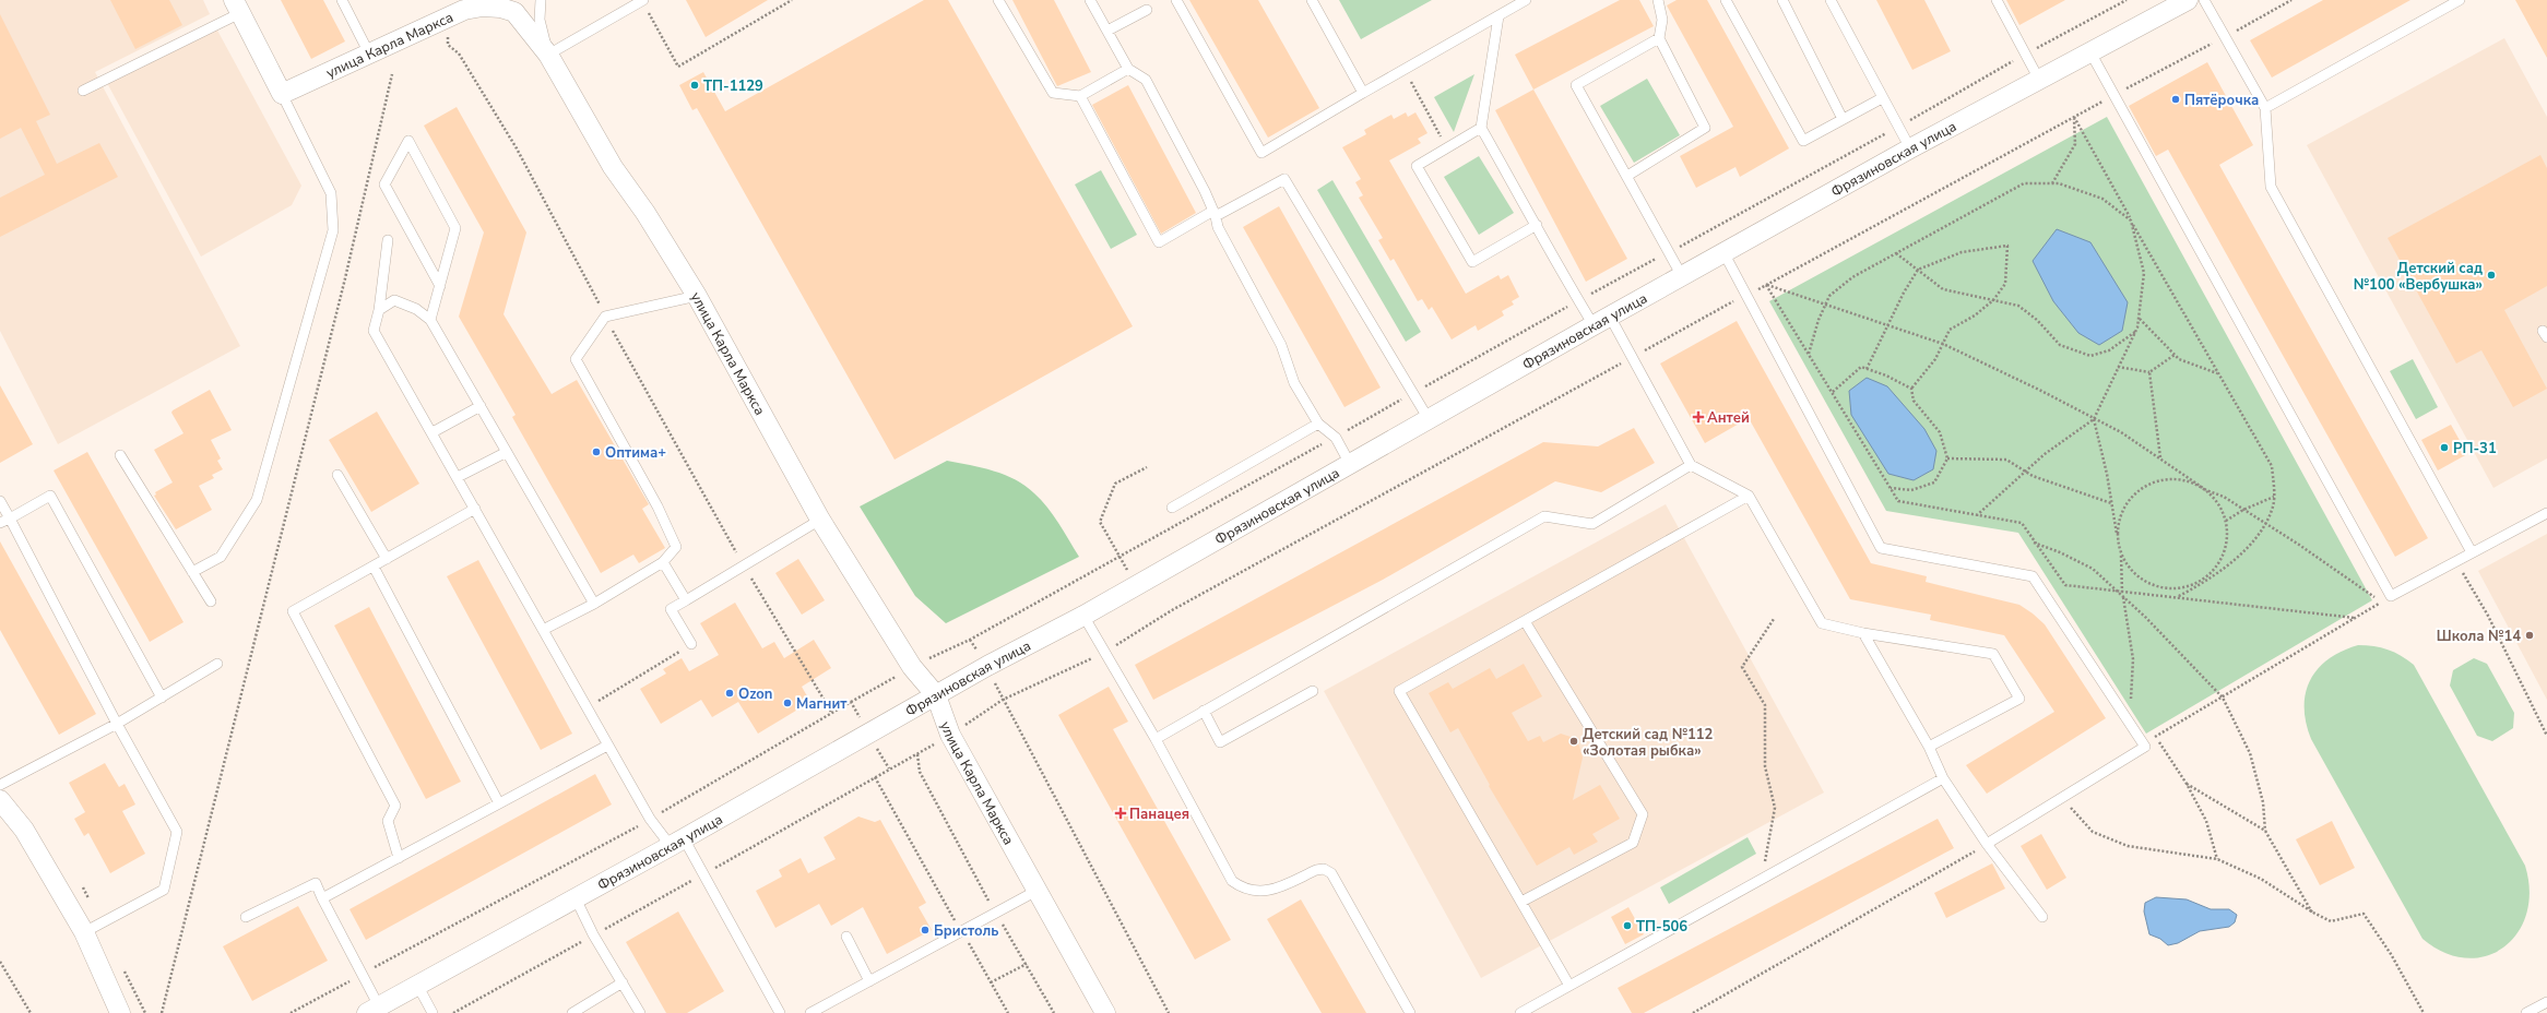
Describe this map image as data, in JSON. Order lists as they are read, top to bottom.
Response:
{
  "streets": {
    "street": ["улица Карла Маркса", "Фрязиновская улица"]
  },
  "crossings": [
    ["улица Карла Маркса", "Фрязиновская улица"]
  ],
  "places": {
    "other": [
      "ТП-1129",
      "Пятёрочка",
      "Детский сад №100 «Вербушка»",
      "РП-31",
      "Оптима+",
      "Школа №14",
      "Ozon",
      "Магнит",
      "Детский сад №112 «Золотая рыбка»",
      "ТП-506",
      "Бристоль"
    ],
    "health": ["Антей", "Панацея"]
  }
}
